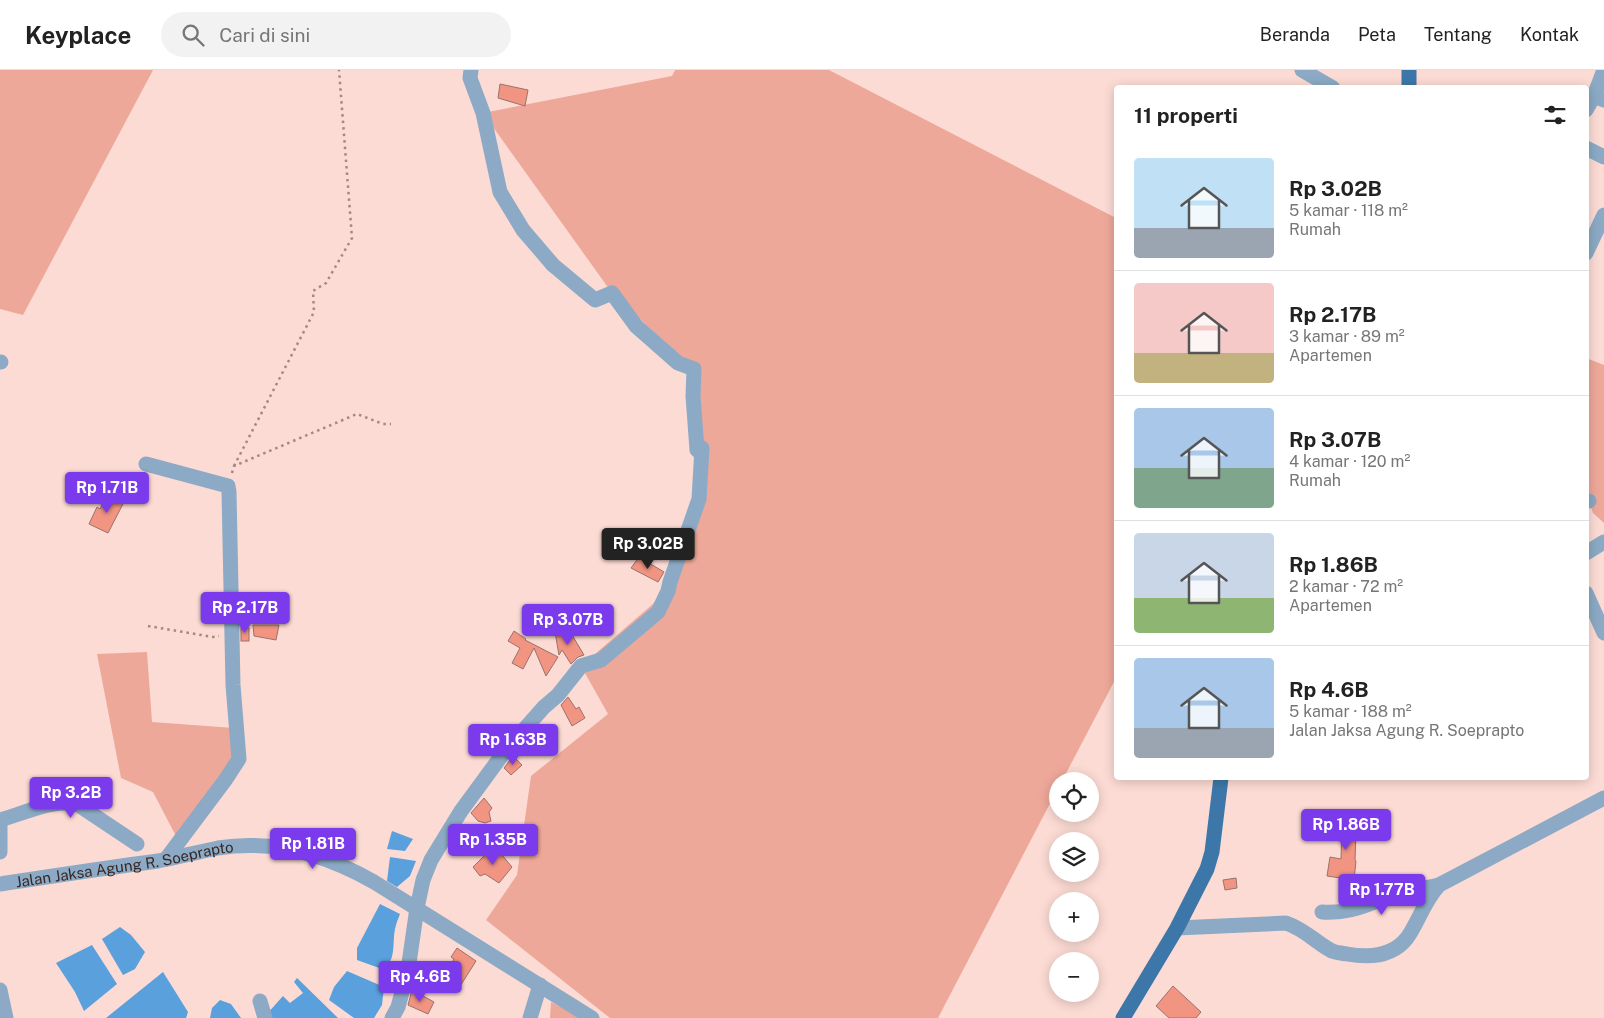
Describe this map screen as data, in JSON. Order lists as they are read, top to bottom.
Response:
{
  "streets": {
    "street": ["Jalan Jaksa Agung R. Soeprapto"]
  },
  "page": {
    "header": "Keyplace",
    "search": "Cari di sini",
    "nav": [
      "Beranda",
      "Peta",
      "Tentang",
      "Kontak"
    ],
    "heading": "11 properti",
    "list": [
      {
        "name": "Rp 3.02B",
        "note": "5 kamar · 118 m² · Rumah"
      },
      {
        "name": "Rp 2.17B",
        "note": "3 kamar · 89 m² · Apartemen"
      },
      {
        "name": "Rp 3.07B",
        "note": "4 kamar · 120 m² · Rumah"
      },
      {
        "name": "Rp 1.86B",
        "note": "2 kamar · 72 m² · Apartemen"
      },
      {
        "name": "Rp 4.6B",
        "note": "5 kamar · 188 m² · Jalan Jaksa Agung R. Soeprapto"
      }
    ],
    "price": [
      "Rp 1.71B",
      "Rp 3.02B",
      "Rp 2.17B",
      "Rp 3.07B",
      "Rp 1.63B",
      "Rp 3.2B",
      "Rp 1.86B",
      "Rp 1.35B",
      "Rp 1.81B",
      "Rp 1.77B",
      "Rp 4.6B"
    ],
    "map_buttons": ["+", "−"]
  }
}
